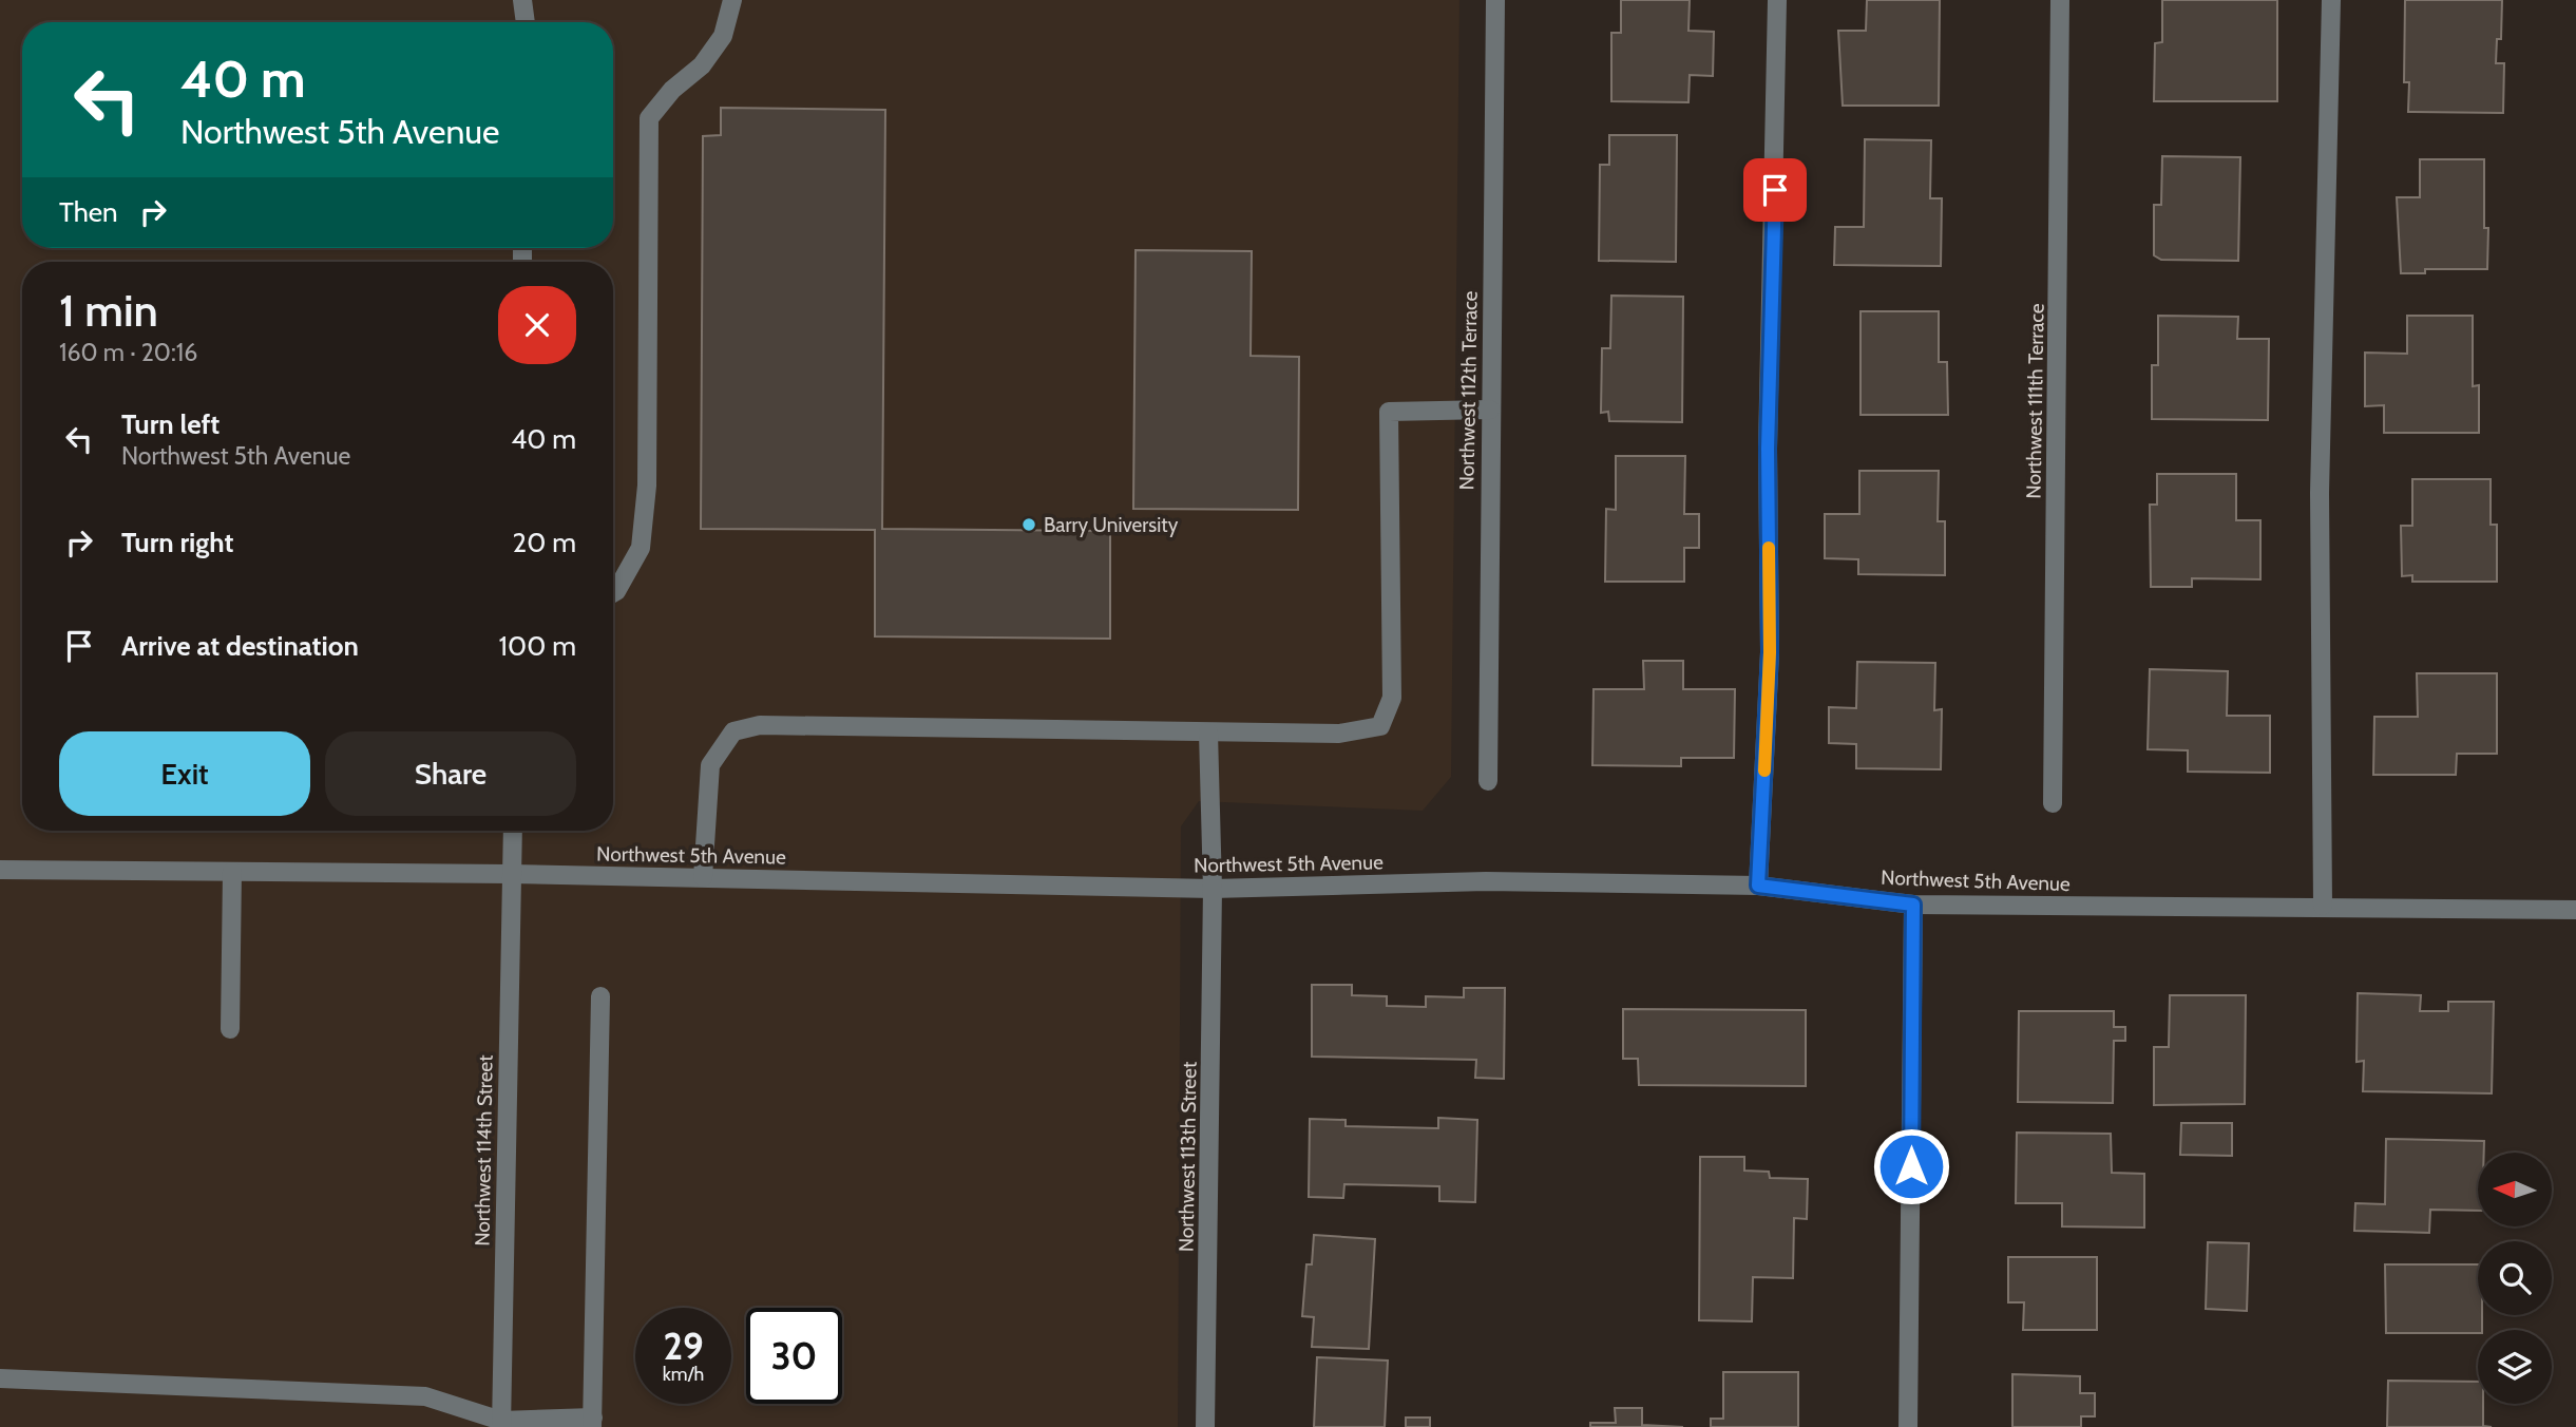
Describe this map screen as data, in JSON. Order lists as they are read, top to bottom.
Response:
{
  "streets": {
    "street": [
      "Northwest 112th Terrace",
      "Northwest 111th Terrace",
      "Northwest 5th Avenue",
      "Northwest 114th Street",
      "Northwest 113th Street"
    ]
  },
  "crossings": [
    ["Northwest 5th Avenue", "Northwest 114th Street"],
    ["Northwest 5th Avenue", "Northwest 113th Street"]
  ],
  "places": ["Barry University"],
  "north": "left",
  "page": {
    "turn": ["40 m", "Northwest 5th Avenue"],
    "then": "Then",
    "heading": ["1 min", "160 m · 20:16"],
    "list": [
      {
        "name": "Turn left",
        "note": "Northwest 5th Avenue",
        "value": "40 m"
      },
      {
        "name": "Turn right",
        "value": "20 m"
      },
      {
        "name": "Arrive at destination",
        "value": "100 m"
      }
    ],
    "buttons": ["Exit", "Share"],
    "speed": "29 km/h",
    "limit": "30"
  }
}
